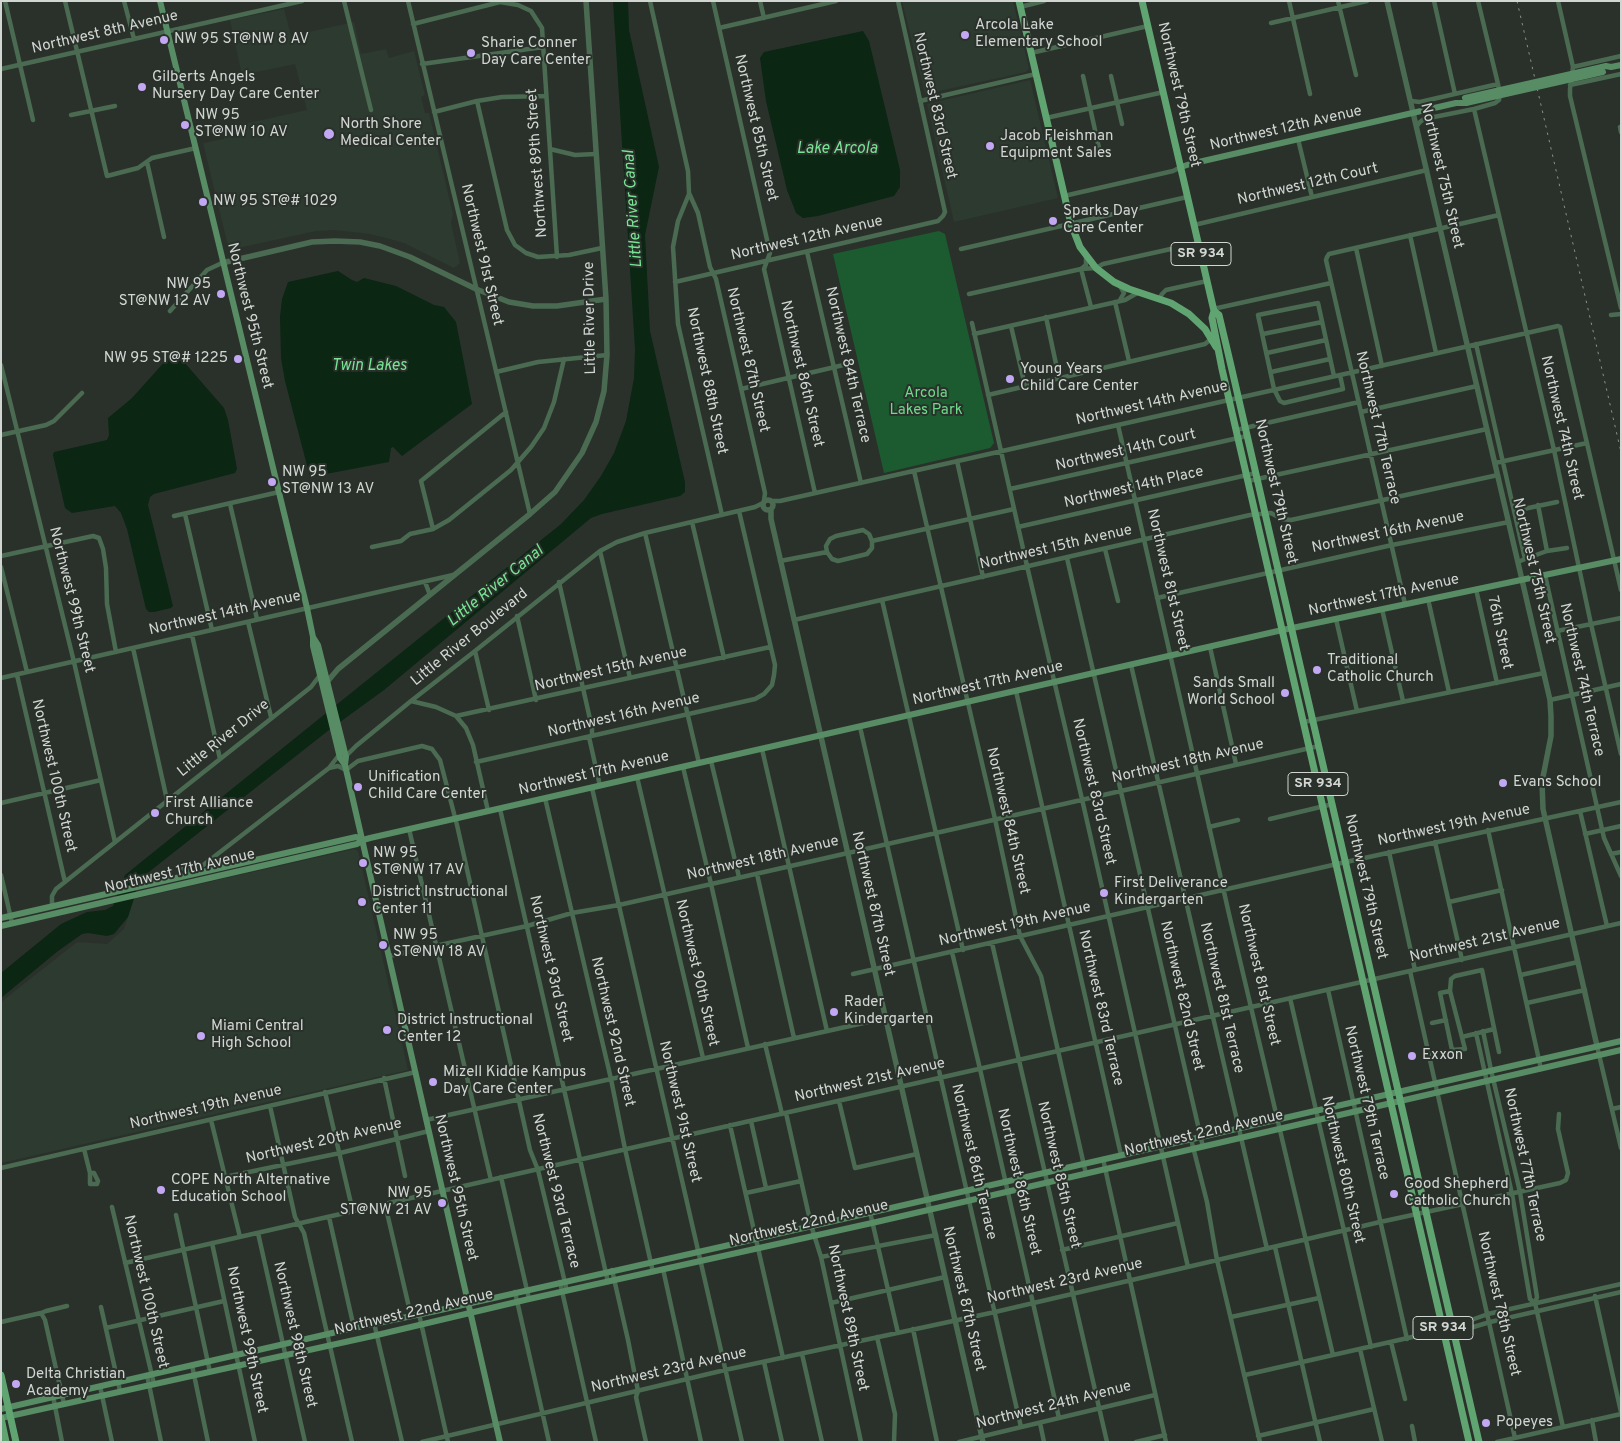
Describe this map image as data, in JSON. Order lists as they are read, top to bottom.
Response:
{
  "streets": {
    "main road": [
      "Northwest 79th Street",
      "Northwest 12th Avenue",
      "SR 934",
      "Northwest 95th Street",
      "Northwest 17th Avenue",
      "Northwest 22nd Avenue"
    ],
    "street": [
      "Northwest 8th Avenue",
      "Northwest 83rd Street",
      "Northwest 85th Street",
      "Northwest 89th Street",
      "Northwest 75th Street",
      "Northwest 12th Court",
      "Northwest 91st Street",
      "Little River Drive",
      "Northwest 87th Street",
      "Northwest 84th Terrace",
      "Northwest 86th Street",
      "Northwest 88th Street",
      "Northwest 14th Avenue",
      "Northwest 77th Terrace",
      "Northwest 74th Street",
      "Northwest 14th Court",
      "Northwest 14th Place",
      "Northwest 16th Avenue",
      "Northwest 15th Avenue",
      "Northwest 81st Street",
      "Northwest 99th Street",
      "76th Street",
      "Little River Boulevard",
      "Northwest 74th Terrace",
      "Northwest 18th Avenue",
      "Northwest 100th Street",
      "Northwest 84th Street",
      "Northwest 19th Avenue",
      "Northwest 21st Avenue",
      "Northwest 93rd Street",
      "Northwest 90th Street",
      "Northwest 82nd Street",
      "Northwest 81st Terrace",
      "Northwest 83rd Terrace",
      "Northwest 92nd Street",
      "Northwest 79th Terrace",
      "Northwest 20th Avenue",
      "Northwest 86th Terrace",
      "Northwest 80th Street",
      "Northwest 93rd Terrace",
      "Northwest 23rd Avenue",
      "Northwest 78th Street",
      "Northwest 98th Street",
      "Northwest 24th Avenue"
    ]
  },
  "crossings": [
    ["Northwest 8th Avenue", "Northwest 95th Street"],
    ["Northwest 79th Street", "Northwest 12th Avenue"],
    ["Northwest 79th Street", "Northwest 12th Court"],
    ["Northwest 79th Street", "SR 934"],
    ["Northwest 79th Street", "Northwest 14th Avenue"],
    ["Northwest 79th Street", "Northwest 14th Court"],
    ["Northwest 79th Street", "Northwest 14th Place"],
    ["Northwest 79th Street", "Northwest 16th Avenue"],
    ["Northwest 79th Street", "Northwest 15th Avenue"],
    ["Northwest 79th Street", "Northwest 17th Avenue"],
    ["Northwest 79th Street", "Northwest 18th Avenue"],
    ["Northwest 79th Street", "Northwest 19th Avenue"],
    ["Northwest 79th Street", "Northwest 21st Avenue"],
    ["Northwest 79th Street", "Northwest 22nd Avenue"],
    ["Northwest 79th Street", "Northwest 23rd Avenue"],
    ["Northwest 83rd Street", "Northwest 12th Avenue"],
    ["Northwest 83rd Street", "Northwest 14th Avenue"],
    ["Northwest 83rd Street", "Northwest 14th Court"],
    ["Northwest 83rd Street", "Northwest 14th Place"],
    ["Northwest 83rd Street", "Northwest 15th Avenue"],
    ["Northwest 83rd Street", "Northwest 17th Avenue"],
    ["Northwest 83rd Street", "Northwest 18th Avenue"],
    ["Northwest 83rd Street", "Northwest 19th Avenue"],
    ["Northwest 83rd Street", "Northwest 21st Avenue"],
    ["Northwest 83rd Street", "Northwest 22nd Avenue"],
    ["Northwest 83rd Street", "Northwest 23rd Avenue"],
    ["Northwest 85th Street", "Northwest 12th Avenue"],
    ["Northwest 85th Street", "Northwest 86th Street"],
    ["Northwest 85th Street", "Northwest 19th Avenue"],
    ["Northwest 85th Street", "Northwest 21st Avenue"],
    ["Northwest 85th Street", "Northwest 22nd Avenue"],
    ["Northwest 85th Street", "Northwest 23rd Avenue"],
    ["Northwest 85th Street", "Northwest 24th Avenue"],
    ["Northwest 12th Avenue", "Northwest 75th Street"],
    ["Northwest 12th Avenue", "SR 934"],
    ["Northwest 12th Avenue", "Northwest 87th Street"],
    ["Northwest 12th Avenue", "Northwest 84th Terrace"],
    ["Northwest 12th Avenue", "Northwest 86th Street"],
    ["Northwest 12th Avenue", "Northwest 88th Street"],
    ["Northwest 89th Street", "Northwest 91st Street"],
    ["Northwest 89th Street", "Northwest 21st Avenue"],
    ["Northwest 89th Street", "Northwest 22nd Avenue"],
    ["Northwest 89th Street", "Northwest 23rd Avenue"],
    ["Northwest 75th Street", "Northwest 12th Court"],
    ["Northwest 75th Street", "Northwest 14th Avenue"],
    ["Northwest 75th Street", "Northwest 14th Place"],
    ["Northwest 75th Street", "Northwest 16th Avenue"],
    ["Northwest 75th Street", "Northwest 15th Avenue"],
    ["Northwest 75th Street", "Northwest 17th Avenue"],
    ["Northwest 75th Street", "Northwest 19th Avenue"],
    ["Northwest 75th Street", "Northwest 21st Avenue"],
    ["Northwest 75th Street", "Northwest 22nd Avenue"],
    ["Northwest 91st Street", "Little River Drive"],
    ["Northwest 91st Street", "Northwest 16th Avenue"],
    ["Northwest 91st Street", "Northwest 15th Avenue"],
    ["Northwest 91st Street", "Northwest 17th Avenue"],
    ["Northwest 91st Street", "Little River Boulevard"],
    ["Northwest 91st Street", "Northwest 18th Avenue"],
    ["Northwest 91st Street", "Northwest 21st Avenue"],
    ["Northwest 91st Street", "Northwest 22nd Avenue"],
    ["Northwest 91st Street", "Northwest 23rd Avenue"],
    ["Northwest 95th Street", "Little River Drive"],
    ["Northwest 95th Street", "Northwest 14th Avenue"],
    ["Northwest 95th Street", "Northwest 17th Avenue"],
    ["Northwest 95th Street", "Little River Boulevard"],
    ["Northwest 95th Street", "Northwest 18th Avenue"],
    ["Northwest 95th Street", "Northwest 19th Avenue"],
    ["Northwest 95th Street", "Northwest 21st Avenue"],
    ["Northwest 95th Street", "Northwest 22nd Avenue"],
    ["Northwest 95th Street", "Northwest 20th Avenue"],
    ["Northwest 95th Street", "Northwest 23rd Avenue"],
    ["Little River Drive", "Northwest 14th Avenue"],
    ["Little River Drive", "Northwest 17th Avenue"],
    ["Little River Drive", "Northwest 99th Street"],
    ["Little River Drive", "Northwest 100th Street"],
    ["Northwest 87th Street", "Northwest 88th Street"],
    ["Northwest 87th Street", "Northwest 14th Avenue"],
    ["Northwest 87th Street", "Northwest 15th Avenue"],
    ["Northwest 87th Street", "Northwest 17th Avenue"],
    ["Northwest 87th Street", "Northwest 18th Avenue"],
    ["Northwest 87th Street", "Northwest 19th Avenue"],
    ["Northwest 87th Street", "Northwest 21st Avenue"],
    ["Northwest 87th Street", "Northwest 22nd Avenue"],
    ["Northwest 87th Street", "Northwest 23rd Avenue"],
    ["Northwest 87th Street", "Northwest 24th Avenue"],
    ["Northwest 84th Terrace", "Northwest 14th Avenue"],
    ["Northwest 86th Street", "Northwest 14th Avenue"],
    ["Northwest 86th Street", "Northwest 19th Avenue"],
    ["Northwest 86th Street", "Northwest 21st Avenue"],
    ["Northwest 86th Street", "Northwest 22nd Avenue"],
    ["Northwest 86th Street", "Northwest 23rd Avenue"],
    ["Northwest 86th Street", "Northwest 24th Avenue"],
    ["Northwest 88th Street", "Northwest 14th Avenue"],
    ["Northwest 14th Avenue", "Northwest 77th Terrace"],
    ["Northwest 14th Avenue", "Northwest 74th Street"],
    ["Northwest 14th Avenue", "Northwest 81st Street"],
    ["Northwest 14th Avenue", "Northwest 99th Street"],
    ["Northwest 14th Avenue", "Little River Boulevard"],
    ["Northwest 14th Avenue", "Northwest 100th Street"],
    ["Northwest 14th Avenue", "Northwest 84th Street"],
    ["Northwest 77th Terrace", "Northwest 14th Place"],
    ["Northwest 77th Terrace", "Northwest 16th Avenue"],
    ["Northwest 77th Terrace", "Northwest 15th Avenue"],
    ["Northwest 77th Terrace", "Northwest 17th Avenue"],
    ["Northwest 77th Terrace", "Northwest 22nd Avenue"],
    ["Northwest 77th Terrace", "Northwest 23rd Avenue"],
    ["Northwest 74th Street", "Northwest 17th Avenue"],
    ["Northwest 14th Court", "Northwest 81st Street"],
    ["Northwest 14th Place", "Northwest 81st Street"],
    ["Northwest 16th Avenue", "Northwest 15th Avenue"],
    ["Northwest 16th Avenue", "Northwest 81st Street"],
    ["Northwest 15th Avenue", "Northwest 81st Street"],
    ["Northwest 15th Avenue", "Northwest 84th Street"],
    ["Northwest 15th Avenue", "Northwest 82nd Street"],
    ["Northwest 81st Street", "Northwest 17th Avenue"],
    ["Northwest 81st Street", "Northwest 18th Avenue"],
    ["Northwest 81st Street", "Northwest 19th Avenue"],
    ["Northwest 81st Street", "Northwest 21st Avenue"],
    ["Northwest 81st Street", "Northwest 22nd Avenue"],
    ["Northwest 81st Street", "Northwest 23rd Avenue"],
    ["Northwest 17th Avenue", "76th Street"],
    ["Northwest 17th Avenue", "Northwest 74th Terrace"],
    ["Northwest 17th Avenue", "Northwest 84th Street"],
    ["Northwest 17th Avenue", "Northwest 93rd Street"],
    ["Northwest 17th Avenue", "Northwest 90th Street"],
    ["Northwest 17th Avenue", "Northwest 82nd Street"],
    ["Northwest 17th Avenue", "Northwest 81st Terrace"],
    ["Northwest 17th Avenue", "Northwest 83rd Terrace"],
    ["Northwest 17th Avenue", "Northwest 92nd Street"],
    ["Northwest 17th Avenue", "Northwest 86th Terrace"],
    ["Northwest 17th Avenue", "Northwest 93rd Terrace"],
    ["Northwest 99th Street", "Northwest 21st Avenue"],
    ["Northwest 99th Street", "Northwest 22nd Avenue"],
    ["Northwest 74th Terrace", "Northwest 19th Avenue"],
    ["Northwest 18th Avenue", "Northwest 84th Street"],
    ["Northwest 18th Avenue", "Northwest 93rd Street"],
    ["Northwest 18th Avenue", "Northwest 90th Street"],
    ["Northwest 18th Avenue", "Northwest 82nd Street"],
    ["Northwest 18th Avenue", "Northwest 81st Terrace"],
    ["Northwest 18th Avenue", "Northwest 83rd Terrace"],
    ["Northwest 18th Avenue", "Northwest 92nd Street"],
    ["Northwest 18th Avenue", "Northwest 86th Terrace"],
    ["Northwest 18th Avenue", "Northwest 93rd Terrace"],
    ["Northwest 100th Street", "Northwest 21st Avenue"],
    ["Northwest 100th Street", "Northwest 22nd Avenue"],
    ["Northwest 84th Street", "Northwest 19th Avenue"],
    ["Northwest 84th Street", "Northwest 21st Avenue"],
    ["Northwest 84th Street", "Northwest 22nd Avenue"],
    ["Northwest 19th Avenue", "Northwest 82nd Street"],
    ["Northwest 19th Avenue", "Northwest 81st Terrace"],
    ["Northwest 19th Avenue", "Northwest 83rd Terrace"],
    ["Northwest 19th Avenue", "Northwest 86th Terrace"],
    ["Northwest 19th Avenue", "Northwest 78th Street"],
    ["Northwest 21st Avenue", "Northwest 93rd Street"],
    ["Northwest 21st Avenue", "Northwest 82nd Street"],
    ["Northwest 21st Avenue", "Northwest 81st Terrace"],
    ["Northwest 21st Avenue", "Northwest 83rd Terrace"],
    ["Northwest 21st Avenue", "Northwest 92nd Street"],
    ["Northwest 21st Avenue", "Northwest 79th Terrace"],
    ["Northwest 21st Avenue", "Northwest 86th Terrace"],
    ["Northwest 21st Avenue", "Northwest 80th Street"],
    ["Northwest 21st Avenue", "Northwest 93rd Terrace"],
    ["Northwest 21st Avenue", "Northwest 78th Street"],
    ["Northwest 21st Avenue", "Northwest 98th Street"],
    ["Northwest 93rd Street", "Northwest 22nd Avenue"],
    ["Northwest 93rd Street", "Northwest 23rd Avenue"],
    ["Northwest 82nd Street", "Northwest 22nd Avenue"],
    ["Northwest 81st Terrace", "Northwest 22nd Avenue"],
    ["Northwest 81st Terrace", "Northwest 23rd Avenue"],
    ["Northwest 83rd Terrace", "Northwest 22nd Avenue"],
    ["Northwest 92nd Street", "Northwest 22nd Avenue"],
    ["Northwest 79th Terrace", "Northwest 22nd Avenue"],
    ["Northwest 79th Terrace", "Northwest 23rd Avenue"],
    ["Northwest 22nd Avenue", "Northwest 86th Terrace"],
    ["Northwest 22nd Avenue", "Northwest 80th Street"],
    ["Northwest 22nd Avenue", "Northwest 93rd Terrace"],
    ["Northwest 22nd Avenue", "Northwest 78th Street"],
    ["Northwest 22nd Avenue", "Northwest 98th Street"],
    ["Northwest 86th Terrace", "Northwest 23rd Avenue"],
    ["Northwest 86th Terrace", "Northwest 24th Avenue"],
    ["Northwest 80th Street", "Northwest 23rd Avenue"],
    ["Northwest 93rd Terrace", "Northwest 23rd Avenue"],
    ["Northwest 23rd Avenue", "Northwest 78th Street"]
  ],
  "water": ["Lake Arcola", "Little River Canal", "Twin Lakes"],
  "parks": ["Arcola Lakes Park"],
  "places": [
    "Arcola Lake Elementary School",
    "NW 95 ST@NW 8 AV",
    "Sharie Conner Day Care Center",
    "Gilberts Angels Nursery Day Care Center",
    "NW 95 ST@NW 10 AV",
    "North Shore Medical Center",
    "Jacob Fleishman Equipment Sales",
    "NW 95 ST@# 1029",
    "Sparks Day Care Center",
    "NW 95 ST@NW 12 AV",
    "NW 95 ST@# 1225",
    "Young Years Child Care Center",
    "NW 95 ST@NW 13 AV",
    "Traditional Catholic Church",
    "Sands Small World School",
    "Evans School",
    "Unification Child Care Center",
    "First Alliance Church",
    "NW 95 ST@NW 17 AV",
    "First Deliverance Kindergarten",
    "District Instructional Center 11",
    "NW 95 ST@NW 18 AV",
    "Rader Kindergarten",
    "District Instructional Center 12",
    "Miami Central High School",
    "Exxon",
    "Mizell Kiddie Kampus Day Care Center",
    "COPE North Alternative Education School",
    "Good Shepherd Catholic Church",
    "NW 95 ST@NW 21 AV",
    "Delta Christian Academy",
    "Popeyes"
  ]
}
